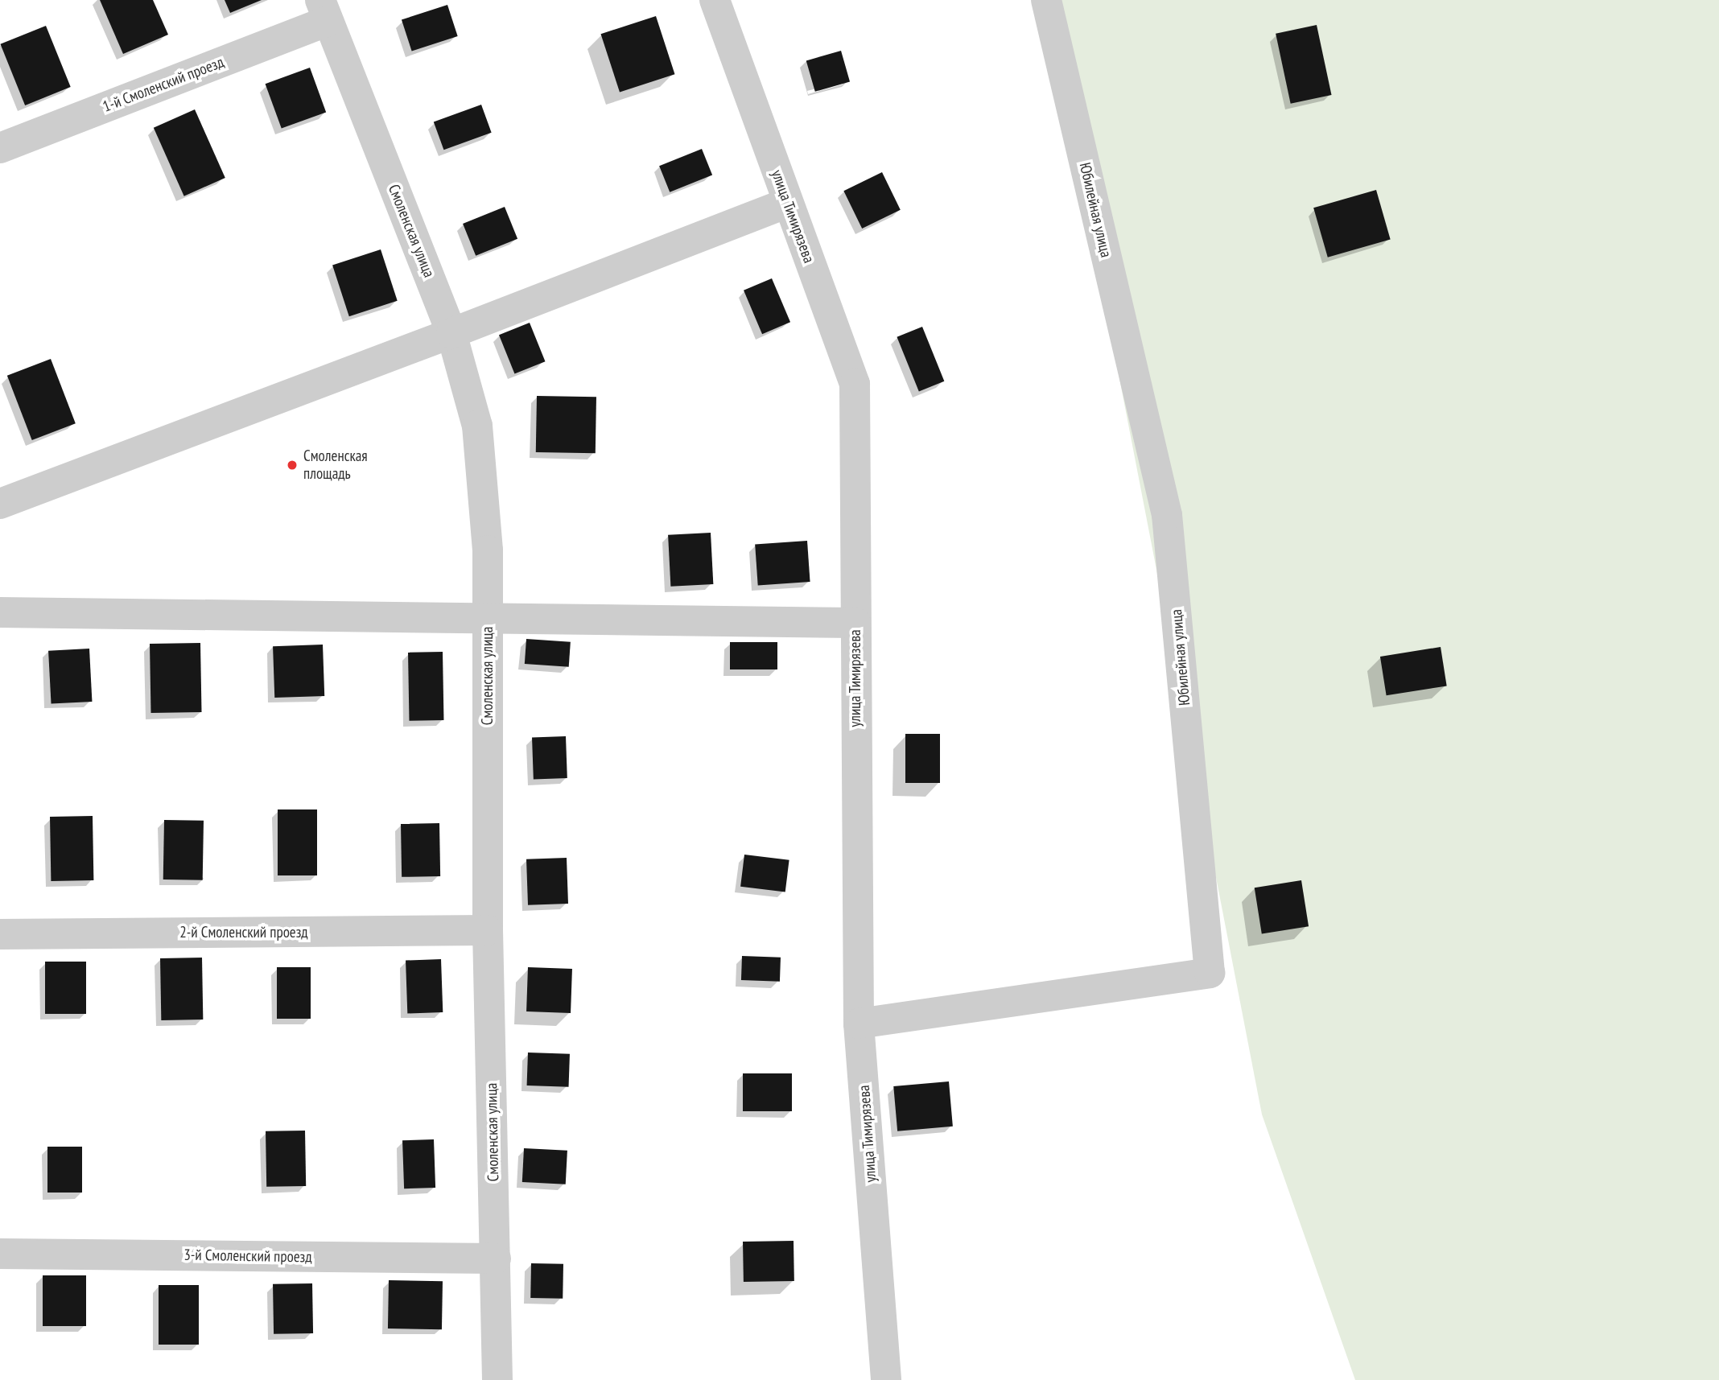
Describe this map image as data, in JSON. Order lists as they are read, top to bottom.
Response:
{
  "streets": {
    "street": [
      "1-й Смоленский проезд",
      "Юбилейная улица",
      "улица Тимирязева",
      "Смоленская улица",
      "2-й Смоленский проезд",
      "3-й Смоленский проезд"
    ]
  },
  "crossings": [
    ["1-й Смоленский проезд", "Смоленская улица"],
    ["Юбилейная улица", "улица Тимирязева"],
    ["Смоленская улица", "2-й Смоленский проезд"],
    ["Смоленская улица", "3-й Смоленский проезд"]
  ],
  "places": ["Смоленская площадь"]
}
